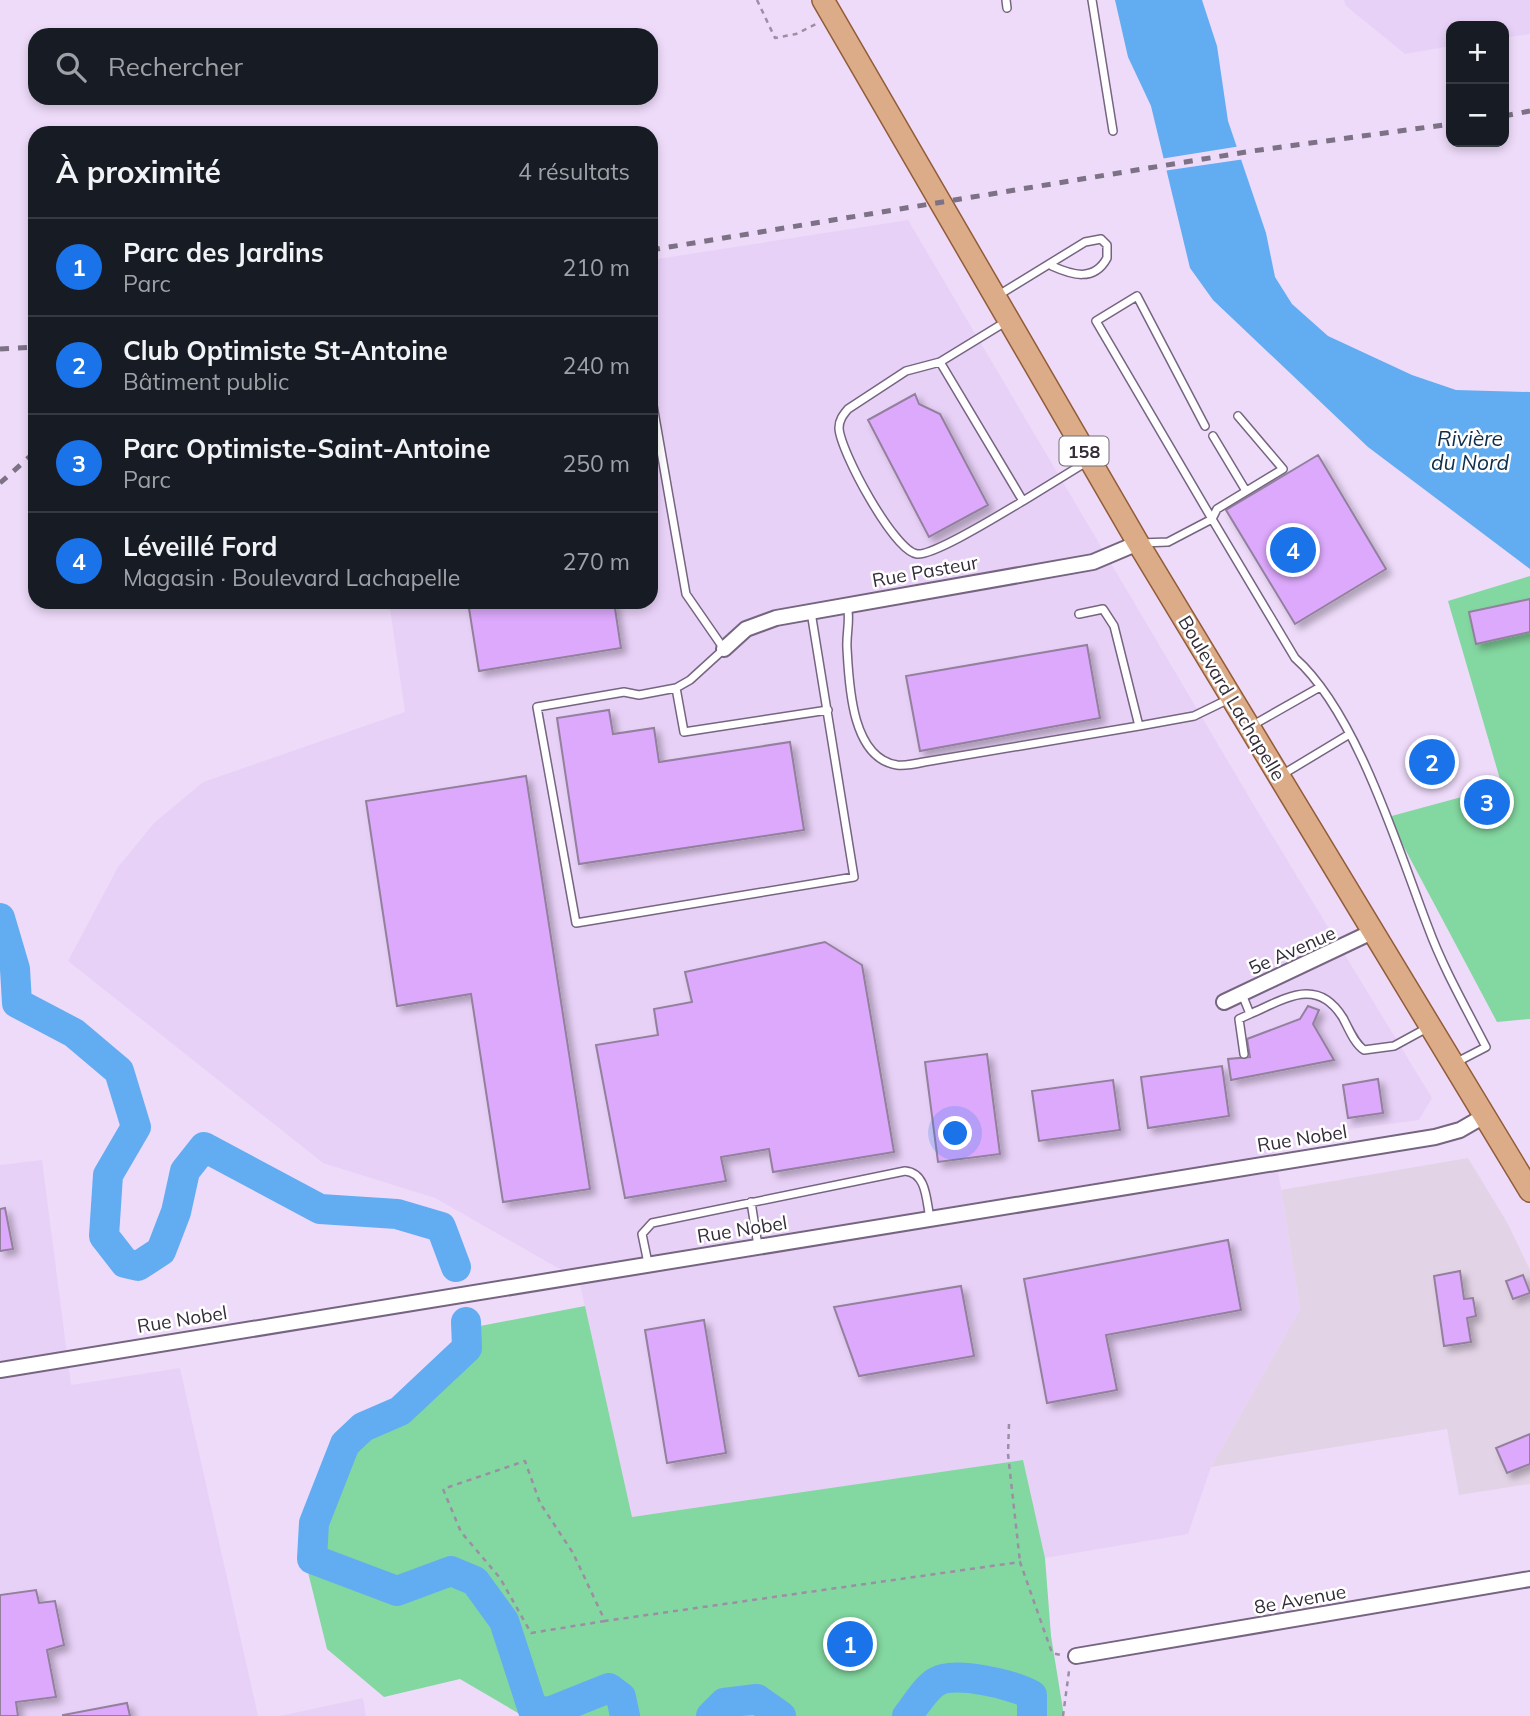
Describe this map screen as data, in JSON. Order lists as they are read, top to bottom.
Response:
{
  "streets": {
    "main road": ["158", "Boulevard Lachapelle"],
    "street": [
      "Rue Pasteur",
      "5e Avenue",
      "Rue Nobel",
      "8e Avenue"
    ]
  },
  "crossings": [
    ["Rue Pasteur", "Boulevard Lachapelle"],
    ["Boulevard Lachapelle", "5e Avenue"],
    ["Boulevard Lachapelle", "Rue Nobel"]
  ],
  "water": ["Rivière du Nord"],
  "page": {
    "map_buttons": ["+", "−"],
    "search": "Rechercher",
    "heading": ["À proximité", "4 résultats"],
    "list": [
      {
        "mark": "1",
        "name": "Parc des Jardins",
        "note": "Parc",
        "value": "210 m"
      },
      {
        "mark": "2",
        "name": "Club Optimiste St-Antoine",
        "note": "Bâtiment public",
        "value": "240 m"
      },
      {
        "mark": "3",
        "name": "Parc Optimiste-Saint-Antoine",
        "note": "Parc",
        "value": "250 m"
      },
      {
        "mark": "4",
        "name": "Léveillé Ford",
        "note": "Magasin · Boulevard Lachapelle",
        "value": "270 m"
      }
    ],
    "pins": [
      "4",
      "2",
      "3",
      "1"
    ]
  }
}
